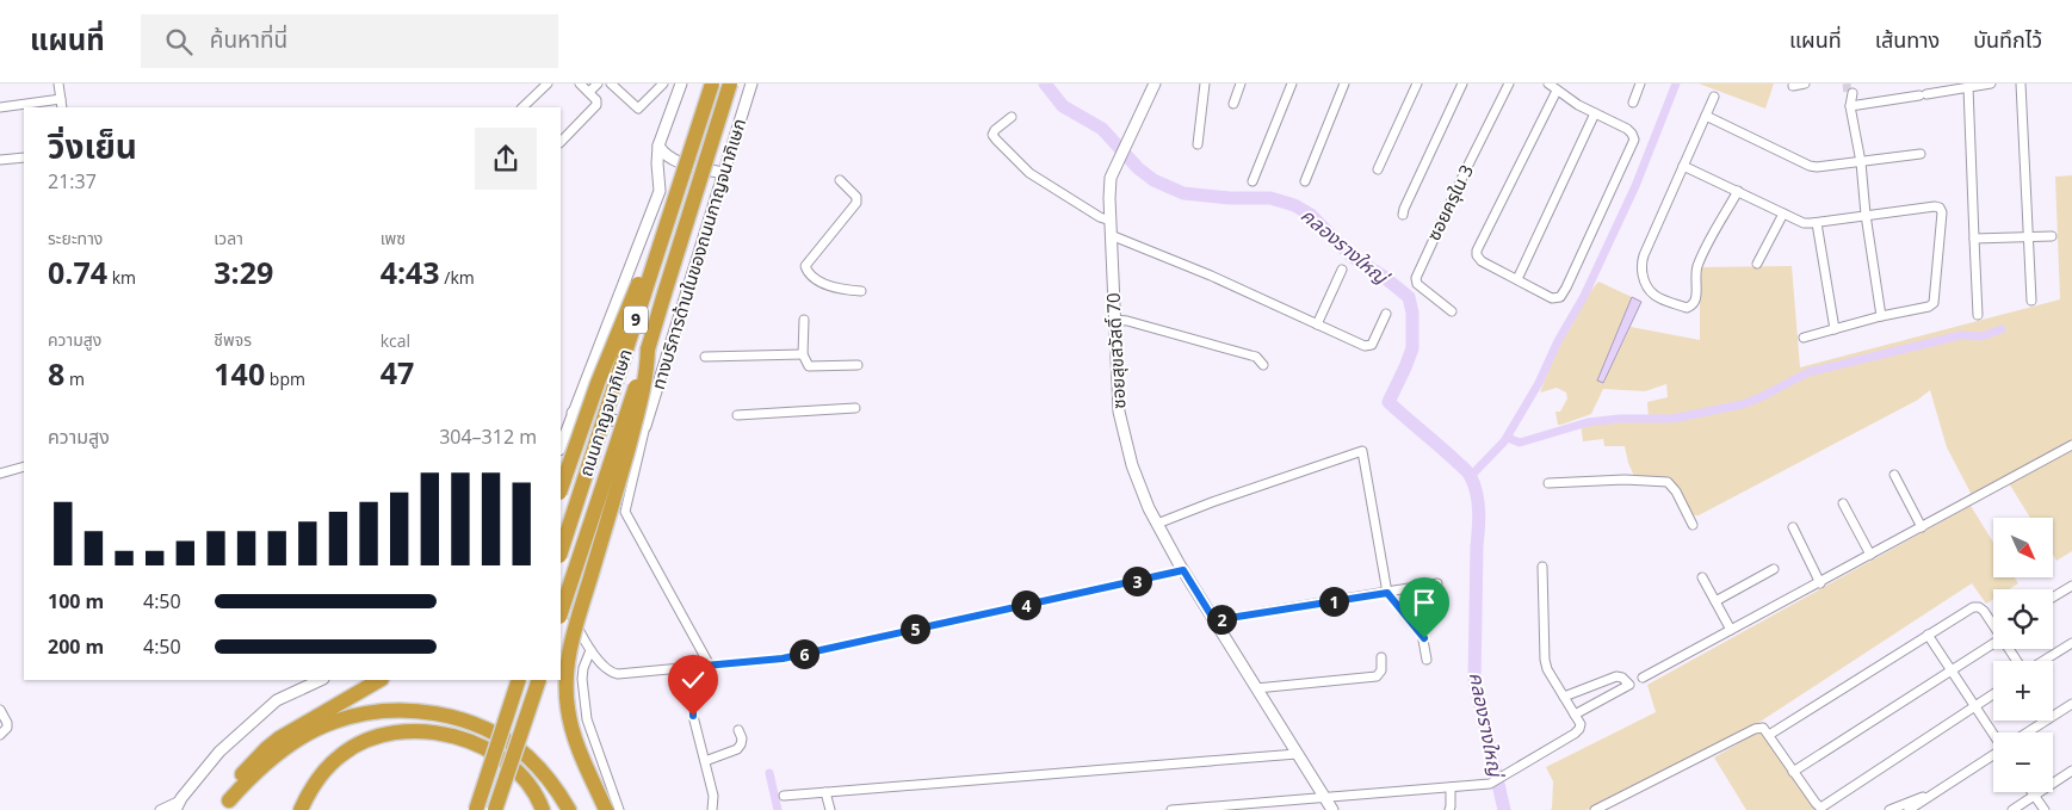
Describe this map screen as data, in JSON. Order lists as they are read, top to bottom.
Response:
{
  "streets": {
    "highway": ["9", "ถนนกาญจนาภิเษก"],
    "main road": ["ทางบริการด้านในของถนนกาญจนาภิเษก", "ซอยสุขสวัสดิ์ 70"],
    "street": ["ซอยครุใน 3"]
  },
  "water": ["คลองรางใหญ่"],
  "north": "bottom right",
  "page": {
    "header": "แผนที่",
    "search": "ค้นหาที่นี่",
    "nav": ["แผนที่", "เส้นทาง", "บันทึกไว้"],
    "heading": ["วิ่งเย็น", "21:37"],
    "stats": [
      ["ระยะทาง", "0.74 km"],
      ["เวลา", "3:29"],
      ["เพซ", "4:43 /km"],
      ["ความสูง", "8 m"],
      ["ชีพจร", "140 bpm"],
      ["kcal", "47"]
    ],
    "chart": ["ความสูง", "304–312 m"],
    "map_buttons": ["+", "−"],
    "pins": [
      "3",
      "1",
      "4",
      "2",
      "5",
      "6"
    ],
    "list": [
      {
        "name": "100 m",
        "note": "4:50"
      },
      {
        "name": "200 m",
        "note": "4:50"
      }
    ]
  }
}
